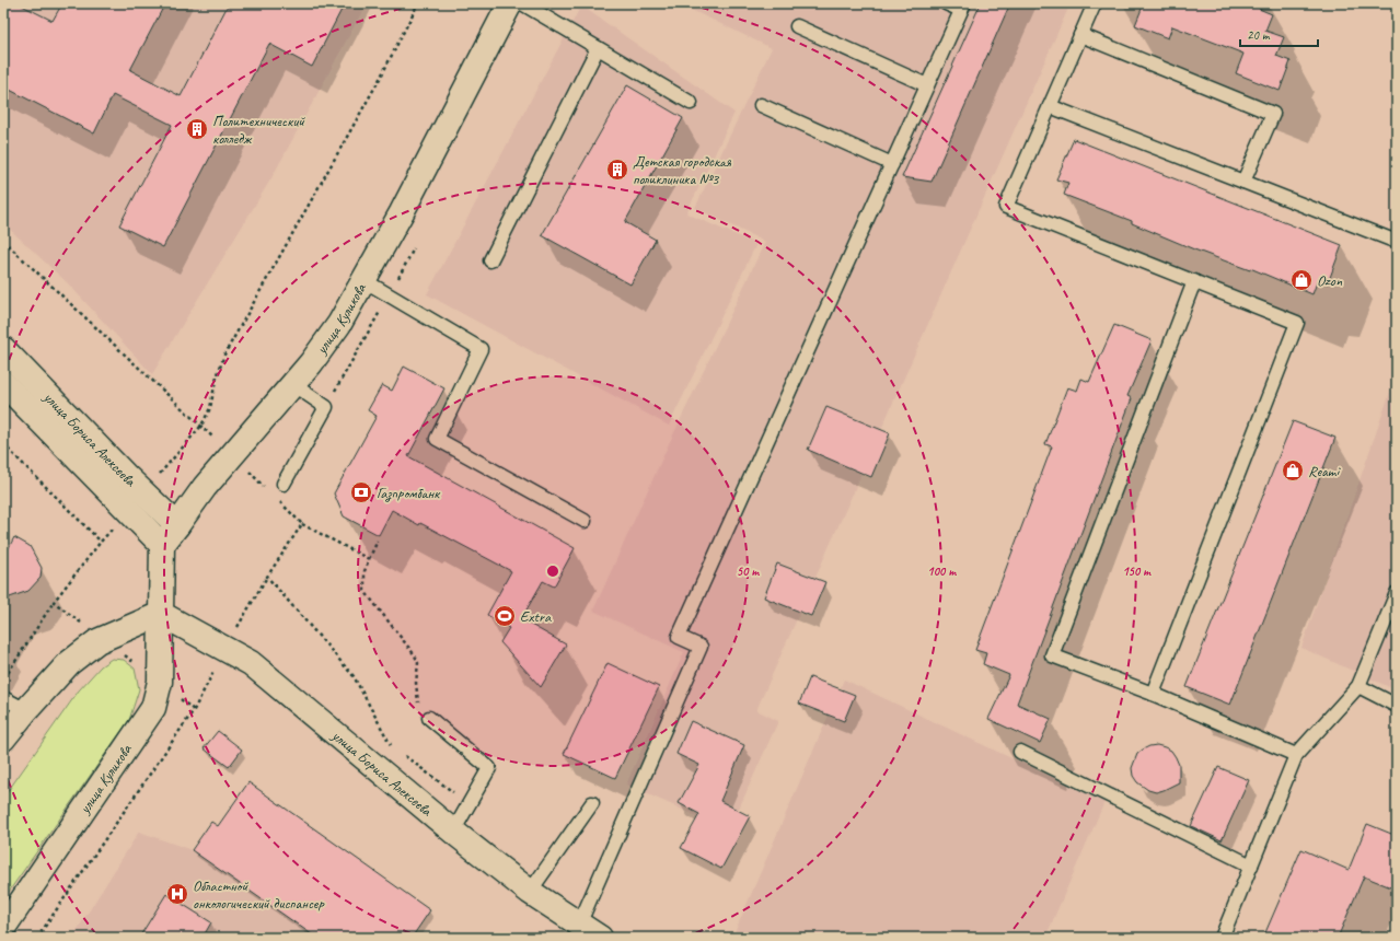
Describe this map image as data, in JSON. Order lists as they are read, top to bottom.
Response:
{
  "streets": {
    "main road": ["улица Куликова", "улица Бориса Алексеева"]
  },
  "crossings": [
    ["улица Куликова", "улица Бориса Алексеева"]
  ],
  "places": {
    "building": ["Политехнический колледж", "Детская городская поликлиника №3"],
    "shop": ["Ozon", "Reami"],
    "bank": ["Газпромбанк"],
    "sports": ["Extra"],
    "hospital": ["Областной онкологический диспансер"]
  },
  "scale_bar": "20 m",
  "rings": ["50 m", "100 m", "150 m"]
}
